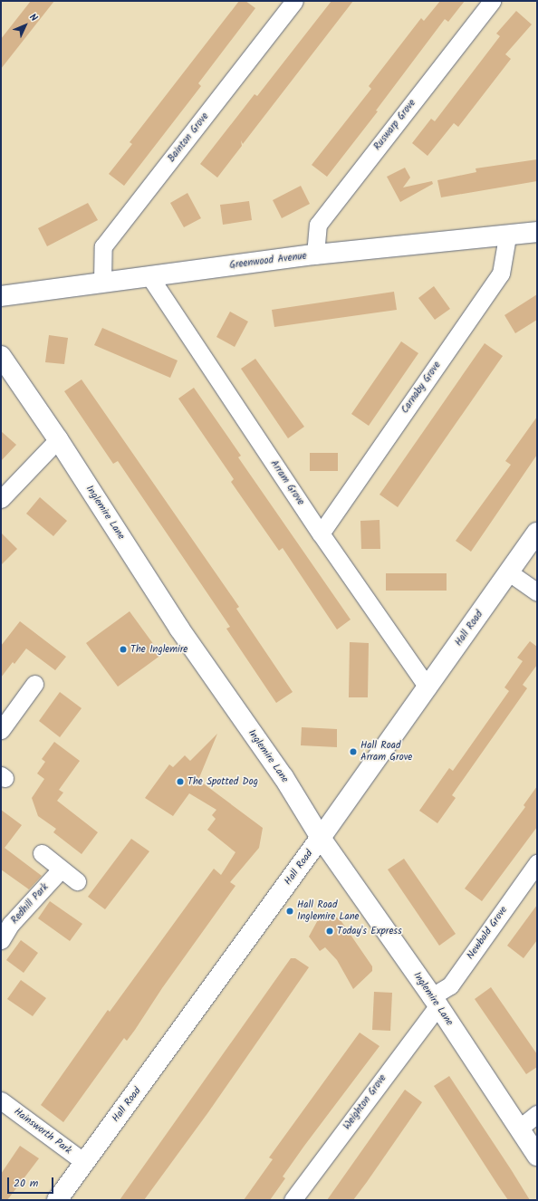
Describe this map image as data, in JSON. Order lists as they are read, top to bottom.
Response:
{
  "streets": {
    "street": [
      "Ruswarp Grove",
      "Bainton Grove",
      "Greenwood Avenue",
      "Carnaby Grove",
      "Arram Grove",
      "Inglemire Lane",
      "Hall Road",
      "Redhill Park",
      "Newbald Grove",
      "Weighton Grove",
      "Hainsworth Park"
    ]
  },
  "crossings": [
    ["Ruswarp Grove", "Greenwood Avenue"],
    ["Bainton Grove", "Greenwood Avenue"],
    ["Greenwood Avenue", "Carnaby Grove"],
    ["Greenwood Avenue", "Arram Grove"],
    ["Carnaby Grove", "Arram Grove"],
    ["Arram Grove", "Hall Road"],
    ["Inglemire Lane", "Hall Road"],
    ["Inglemire Lane", "Newbald Grove"],
    ["Inglemire Lane", "Weighton Grove"],
    ["Hall Road", "Hainsworth Park"],
    ["Newbald Grove", "Weighton Grove"]
  ],
  "places": [
    "The Inglemire",
    "Hall Road Arram Grove",
    "The Spotted Dog",
    "Hall Road Inglemire Lane",
    "Today's Express"
  ],
  "scale_bar": "20 m",
  "north": "top right"
}
